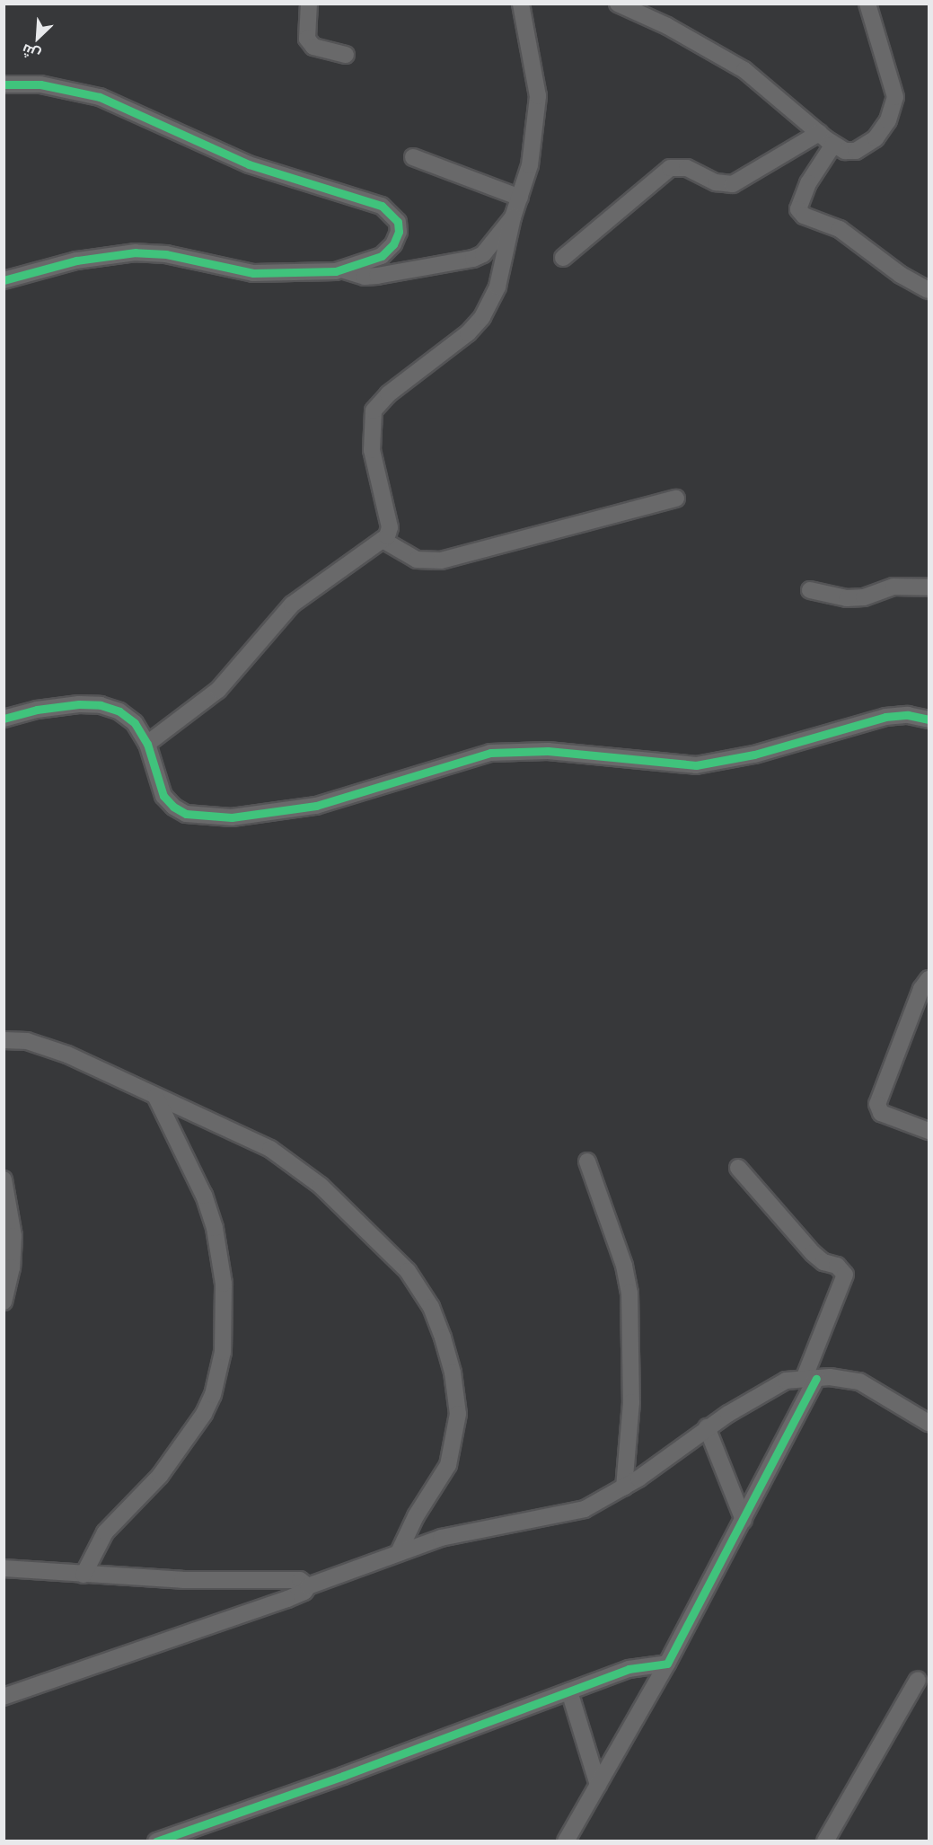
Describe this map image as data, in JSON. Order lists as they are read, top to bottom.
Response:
{
  "north": "bottom left"
}
